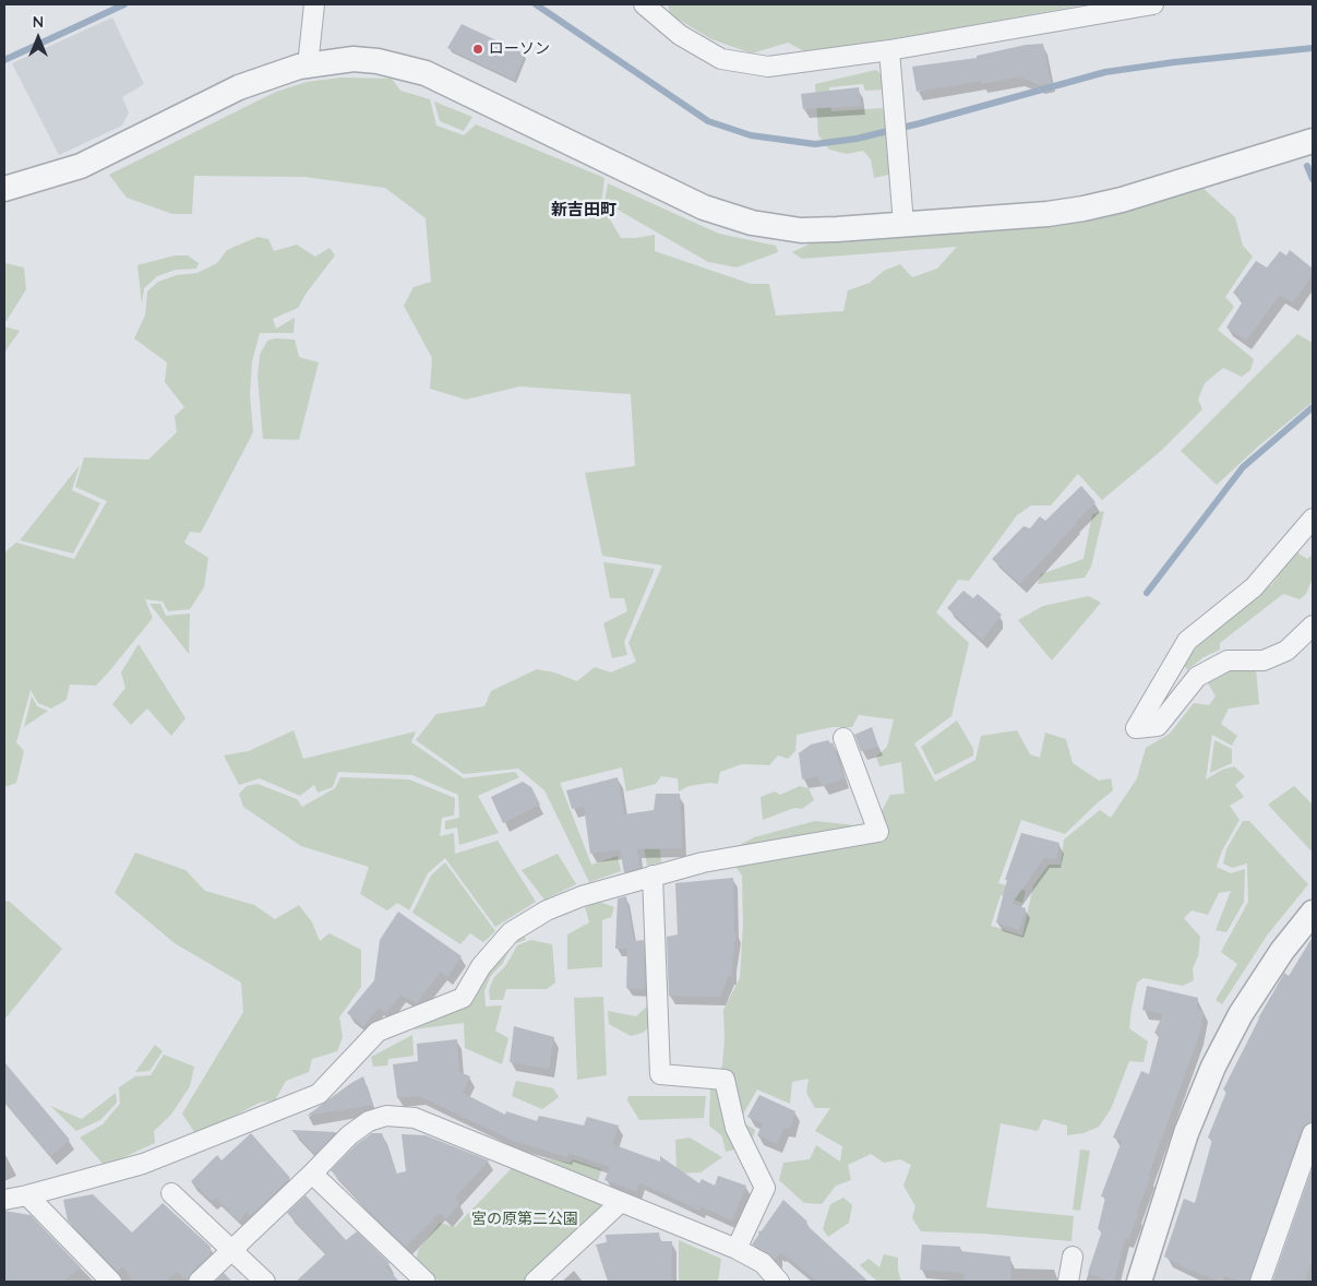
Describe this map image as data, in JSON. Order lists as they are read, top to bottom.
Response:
{
  "districts": ["新吉田町"],
  "parks": ["宮の原第二公園"],
  "places": ["ローソン"],
  "north": "top"
}
